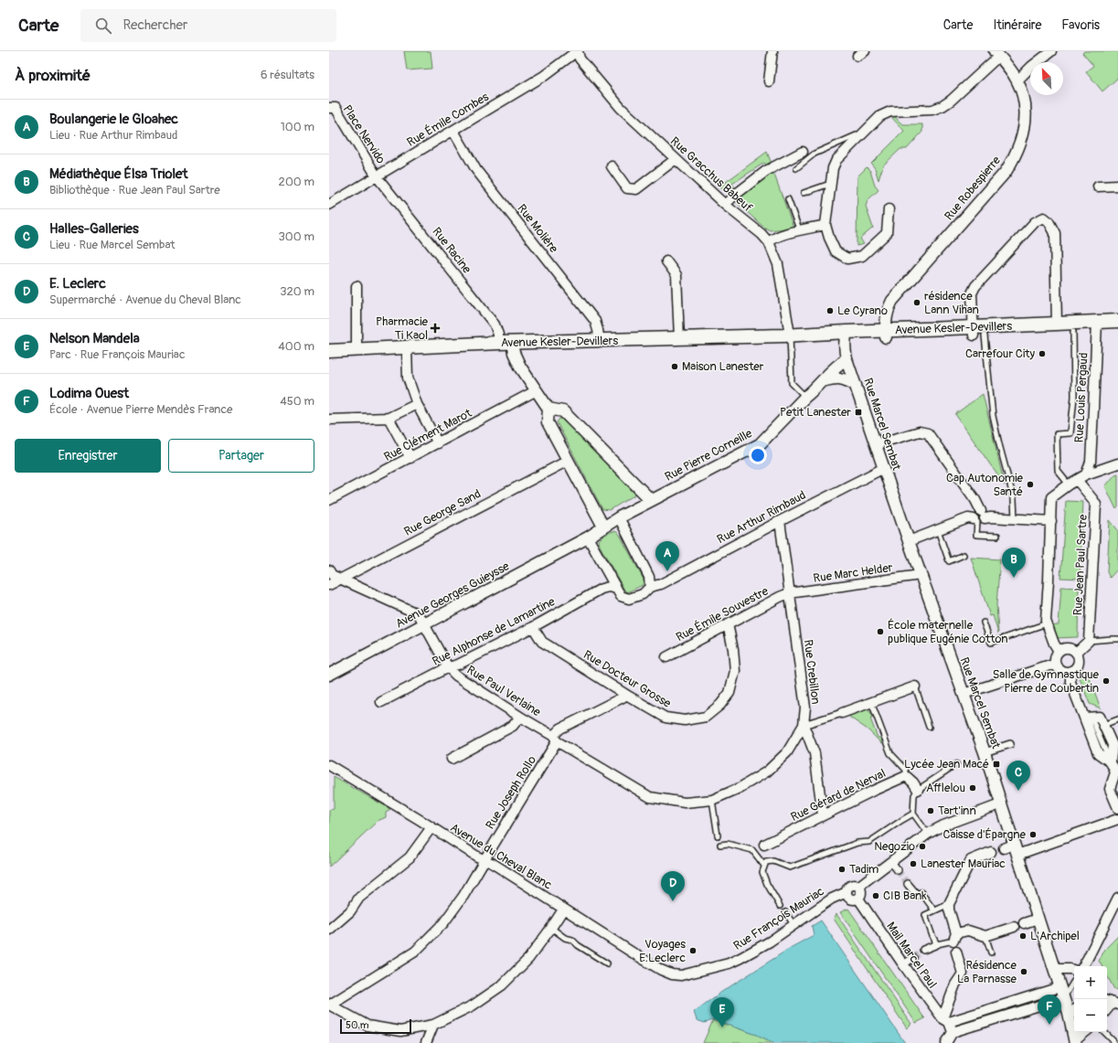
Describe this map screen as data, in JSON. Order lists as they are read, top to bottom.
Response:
{
  "streets": {
    "main road": ["Avenue Kesler-Devillers"],
    "street": [
      "Rue Émile Combes",
      "Place Nervido",
      "Rue Gracchus Babeuf",
      "Rue Robespierre",
      "Rue Molière",
      "Rue Racine",
      "Rue Louis Pergaud",
      "Rue Marcel Sembat",
      "Rue Clément Marot",
      "Rue Pierre Corneille",
      "Rue George Sand",
      "Rue Arthur Rimbaud",
      "Rue Jean Paul Sartre",
      "Rue Marc Helder",
      "Avenue Georges Guieysse",
      "Rue Émile Souvestre",
      "Rue Alphonse de Lamartine",
      "Rue Crebillon",
      "Rue Docteur Grosse",
      "Rue Paul Verlaine",
      "Rue Joseph Rollo",
      "Rue Gérard de Nerval",
      "Avenue du Cheval Blanc",
      "Rue François Mauriac",
      "Mail Marcel Paul"
    ]
  },
  "crossings": [
    ["Rue Émile Combes", "Place Nervido"],
    ["Rue Émile Combes", "Rue Gracchus Babeuf"],
    ["Rue Émile Combes", "Rue Molière"],
    ["Rue Émile Combes", "Rue Racine"],
    ["Place Nervido", "Rue Racine"],
    ["Rue Gracchus Babeuf", "Avenue Kesler-Devillers"],
    ["Rue Robespierre", "Avenue Kesler-Devillers"],
    ["Rue Molière", "Avenue Kesler-Devillers"],
    ["Rue Racine", "Avenue Kesler-Devillers"],
    ["Avenue Kesler-Devillers", "Rue Louis Pergaud"],
    ["Avenue Kesler-Devillers", "Rue Marcel Sembat"],
    ["Rue Marcel Sembat", "Rue Pierre Corneille"],
    ["Rue Marcel Sembat", "Rue Arthur Rimbaud"],
    ["Rue Marcel Sembat", "Rue Marc Helder"],
    ["Rue Pierre Corneille", "Avenue Georges Guieysse"],
    ["Rue George Sand", "Rue Paul Verlaine"],
    ["Rue Arthur Rimbaud", "Rue Alphonse de Lamartine"],
    ["Rue Arthur Rimbaud", "Rue Crebillon"],
    ["Rue Marc Helder", "Rue Émile Souvestre"],
    ["Rue Marc Helder", "Rue Crebillon"],
    ["Avenue Georges Guieysse", "Rue Paul Verlaine"],
    ["Rue Émile Souvestre", "Rue Crebillon"],
    ["Rue Émile Souvestre", "Rue Docteur Grosse"],
    ["Rue Alphonse de Lamartine", "Rue Docteur Grosse"],
    ["Rue Alphonse de Lamartine", "Rue Paul Verlaine"],
    ["Rue Crebillon", "Rue Paul Verlaine"],
    ["Rue Crebillon", "Rue Joseph Rollo"],
    ["Rue Paul Verlaine", "Rue Joseph Rollo"],
    ["Rue Joseph Rollo", "Avenue du Cheval Blanc"],
    ["Avenue du Cheval Blanc", "Rue François Mauriac"],
    ["Rue François Mauriac", "Mail Marcel Paul"]
  ],
  "places": {
    "other": [
      "résidence Lann Vihan",
      "Le Cyrano",
      "Carrefour City",
      "Maison Lanester",
      "Cap Autonomie Santé",
      "École maternelle publique Eugénie Cotton",
      "Salle de Gymnastique Pierre de Coubertin",
      "Afflelou",
      "Tart'inn",
      "Caisse d'Épargne",
      "Negozio",
      "Lanester Mauriac",
      "Tadim",
      "CIB Bank",
      "L'Archipel",
      "Voyages E.Leclerc",
      "Résidence La Parnasse"
    ],
    "health": ["Pharmacie Ti Kaol"],
    "transit": ["Petit Lanester", "Lycée Jean Macé"]
  },
  "scale_bar": "50 m",
  "north": "top left",
  "page": {
    "header": "Carte",
    "search": "Rechercher",
    "nav": ["Carte", "Itinéraire", "Favoris"],
    "heading": ["À proximité", "6 résultats"],
    "list": [
      {
        "mark": "A",
        "name": "Boulangerie le Gloahec",
        "note": "Lieu · Rue Arthur Rimbaud",
        "value": "100 m"
      },
      {
        "mark": "B",
        "name": "Médiathèque Élsa Triolet",
        "note": "Bibliothèque · Rue Jean Paul Sartre",
        "value": "200 m"
      },
      {
        "mark": "C",
        "name": "Halles-Galleries",
        "note": "Lieu · Rue Marcel Sembat",
        "value": "300 m"
      },
      {
        "mark": "D",
        "name": "E. Leclerc",
        "note": "Supermarché · Avenue du Cheval Blanc",
        "value": "320 m"
      },
      {
        "mark": "E",
        "name": "Nelson Mandela",
        "note": "Parc · Rue François Mauriac",
        "value": "400 m"
      },
      {
        "mark": "F",
        "name": "Lodima Ouest",
        "note": "École · Avenue Pierre Mendès France",
        "value": "450 m"
      }
    ],
    "buttons": ["Enregistrer", "Partager"],
    "pins": [
      "A",
      "B",
      "C",
      "D",
      "F",
      "E"
    ],
    "map_buttons": ["+", "−"],
    "scale": "50 m"
  }
}
